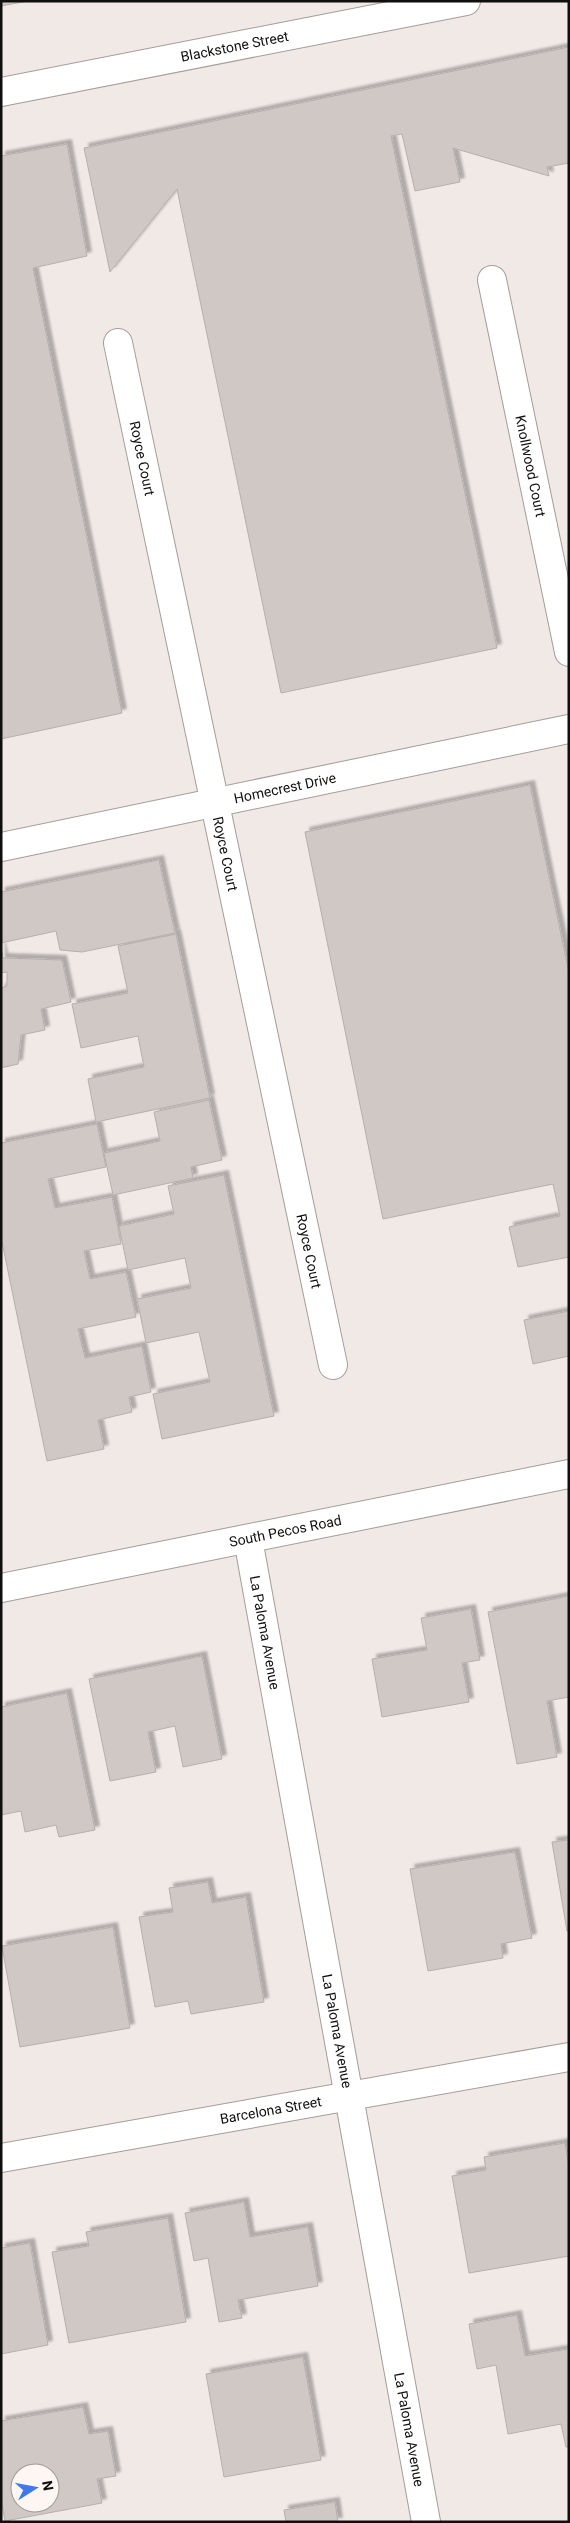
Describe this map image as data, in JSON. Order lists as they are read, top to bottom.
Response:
{
  "streets": {
    "street": [
      "Blackstone Street",
      "Royce Court",
      "Knollwood Court",
      "Homecrest Drive",
      "South Pecos Road",
      "La Paloma Avenue",
      "Barcelona Street"
    ]
  },
  "crossings": [
    ["Royce Court", "Homecrest Drive"],
    ["South Pecos Road", "La Paloma Avenue"],
    ["La Paloma Avenue", "Barcelona Street"]
  ],
  "north": "right"
}
